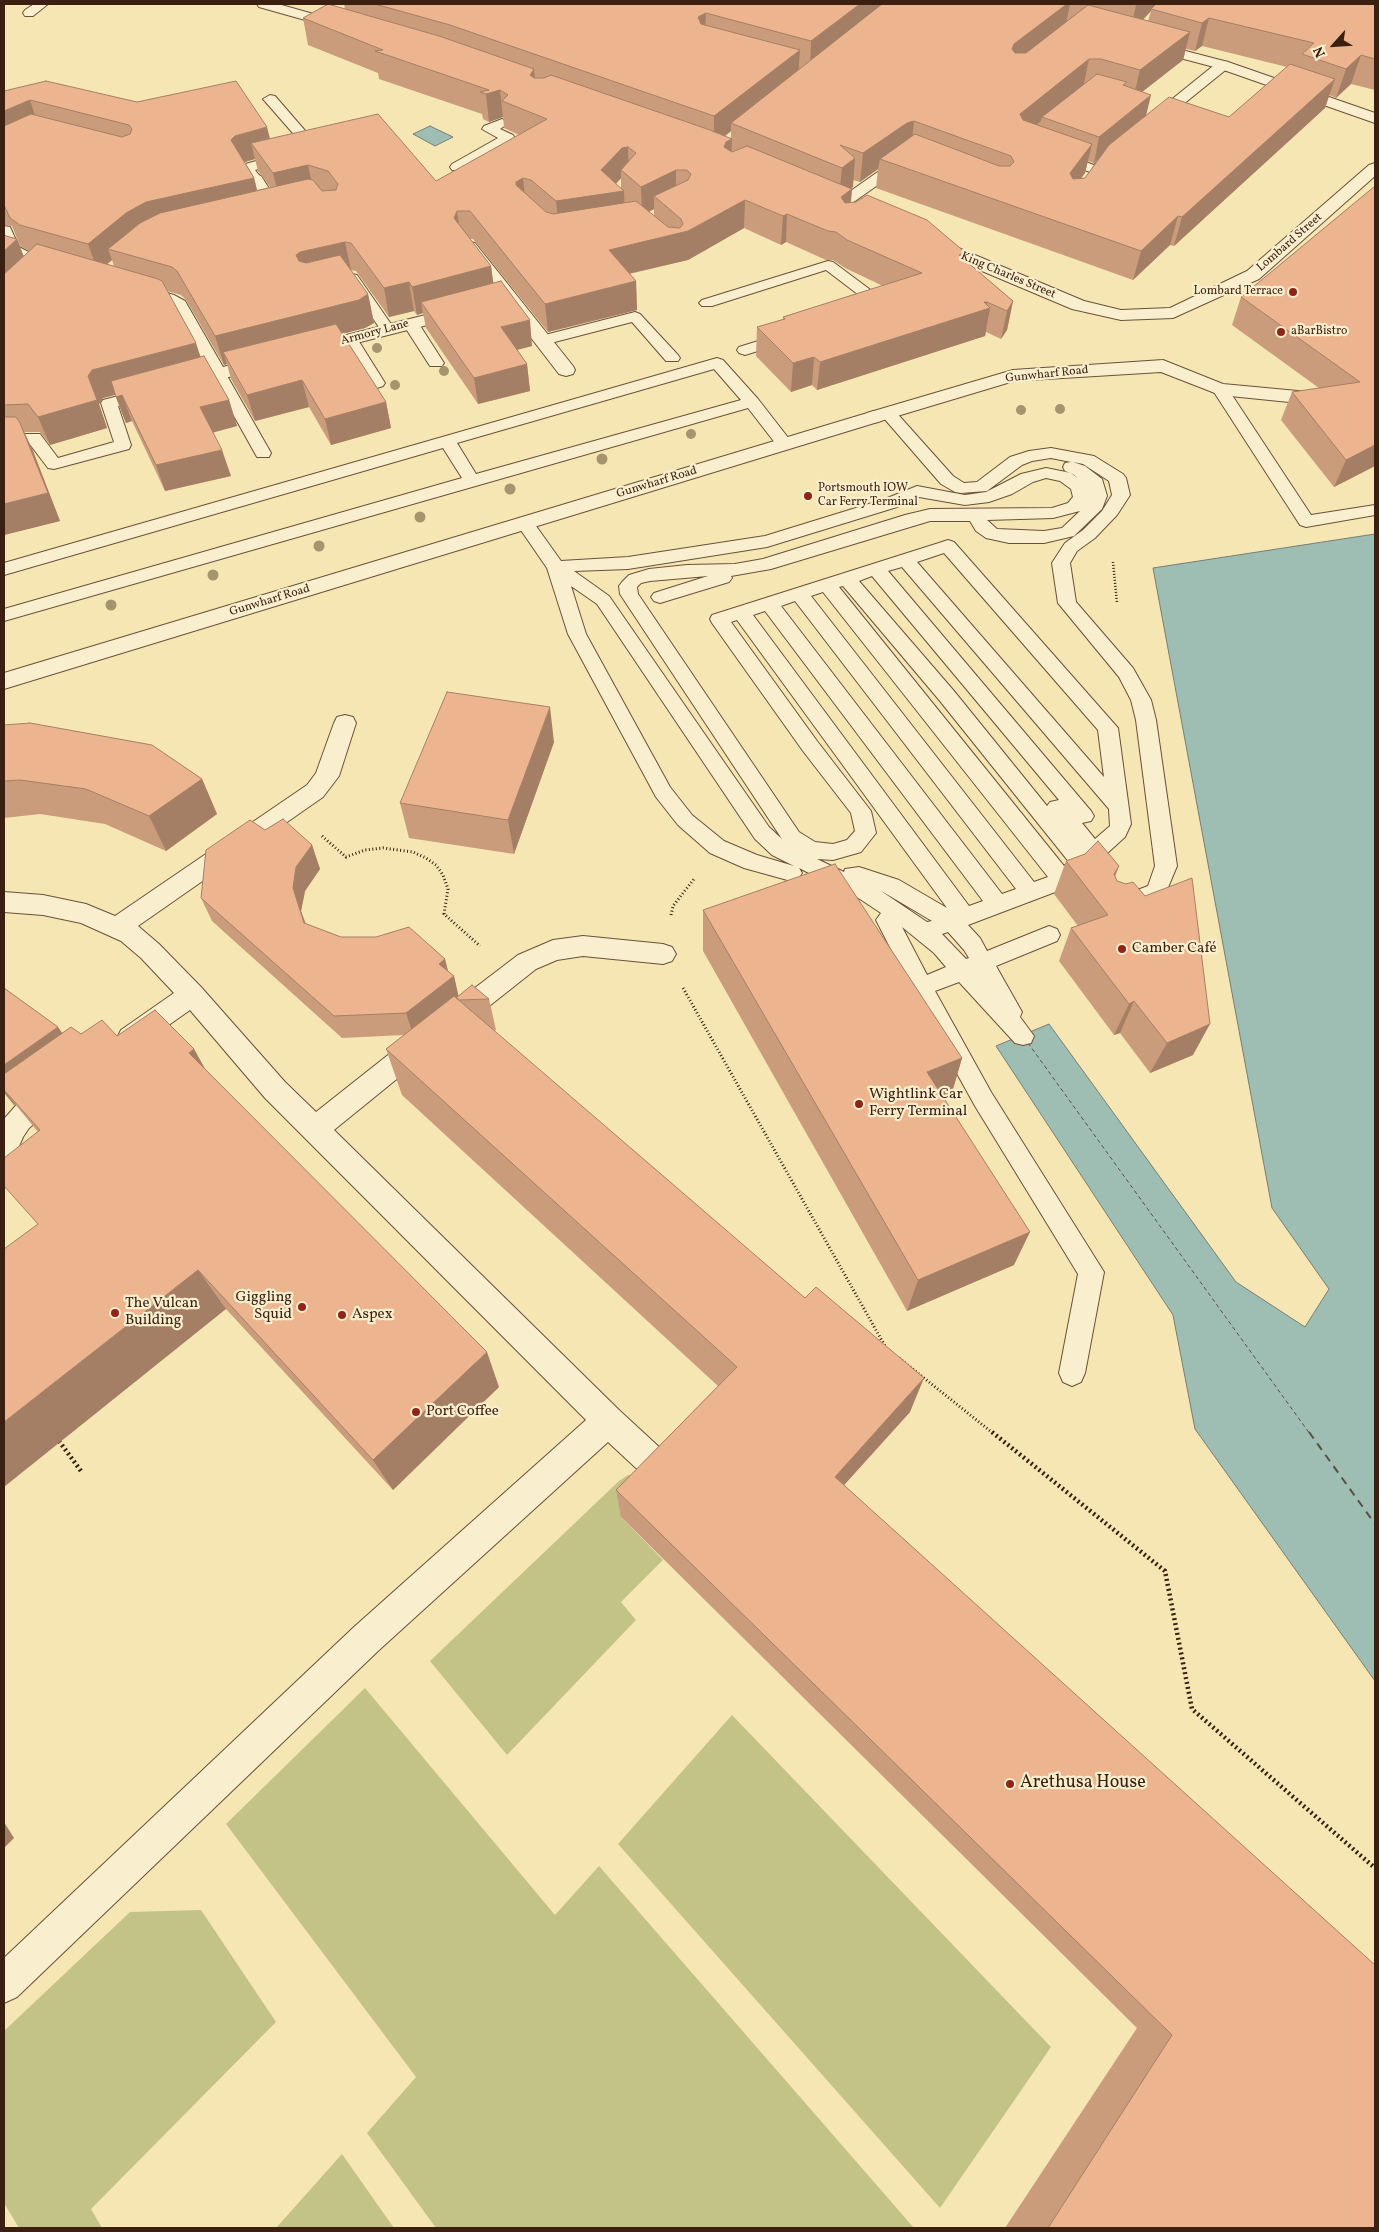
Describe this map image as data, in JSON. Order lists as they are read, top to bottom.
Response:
{
  "streets": {
    "street": [
      "Lombard Street",
      "King Charles Street",
      "Armory Lane",
      "Gunwharf Road"
    ]
  },
  "crossings": [
    ["Lombard Street", "King Charles Street"]
  ],
  "places": [
    "Lombard Terrace",
    "aBarBistro",
    "Portsmouth IOW Car Ferry Terminal",
    "Camber Café",
    "Wightlink Car Ferry Terminal",
    "Giggling Squid",
    "The Vulcan Building",
    "Aspex",
    "Port Coffee",
    "Arethusa House"
  ],
  "north": "bottom left"
}
